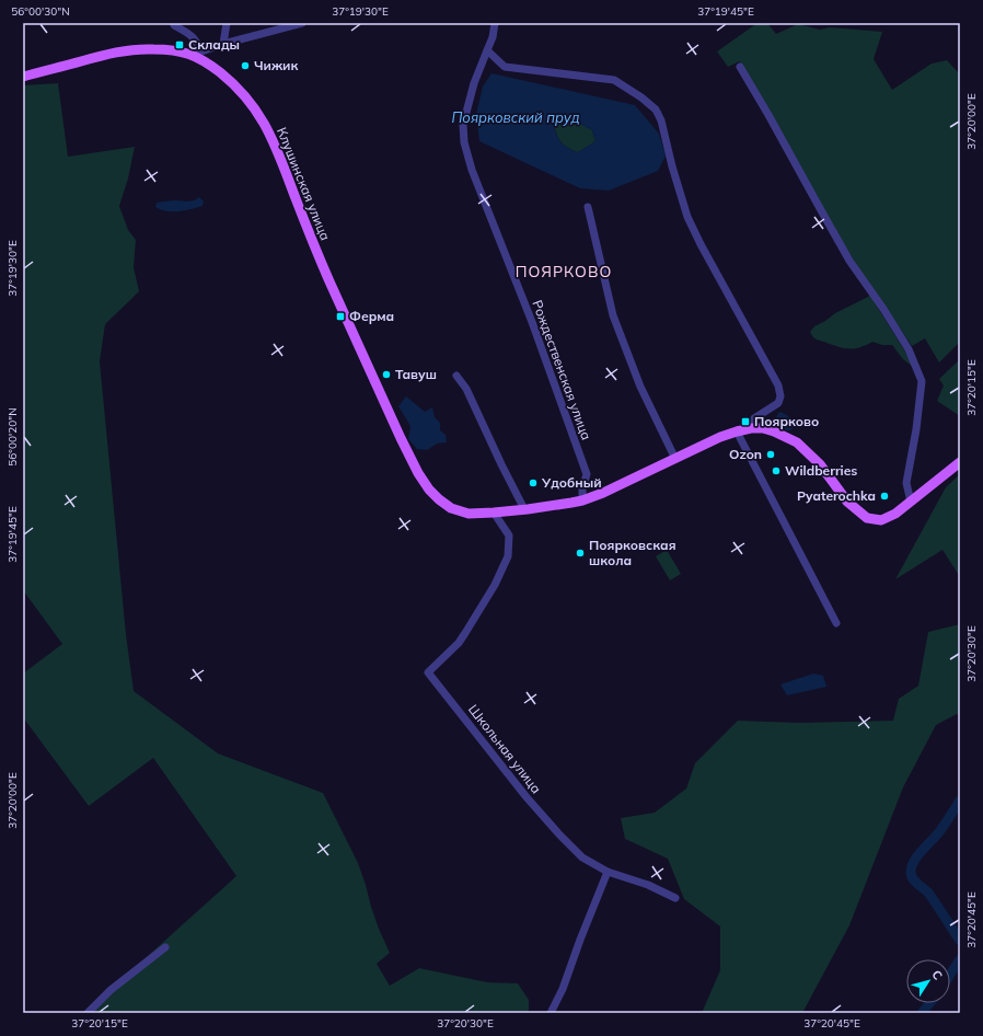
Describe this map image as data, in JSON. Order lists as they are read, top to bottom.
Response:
{
  "streets": {
    "main road": ["Клушинская улица"],
    "street": ["Рождественская улица", "Школьная улица"]
  },
  "crossings": [
    ["Клушинская улица", "Рождественская улица"],
    ["Клушинская улица", "Школьная улица"]
  ],
  "districts": ["ПОЯРКОВО"],
  "water": ["Поярковский пруд"],
  "places": {
    "transit": ["Склады", "Ферма", "Поярково"],
    "other": [
      "Чижик",
      "Тавуш",
      "Ozon",
      "Wildberries",
      "Удобный",
      "Pyaterochka",
      "Поярковская школа"
    ]
  },
  "north": "top right",
  "coordinates": [
    "56°00'30\"N",
    "37°19'30\"E",
    "37°19'45\"E",
    "37°20'00\"E",
    "37°20'15\"E",
    "56°00'20\"N",
    "37°20'30\"E",
    "37°20'45\"E"
  ]
}
